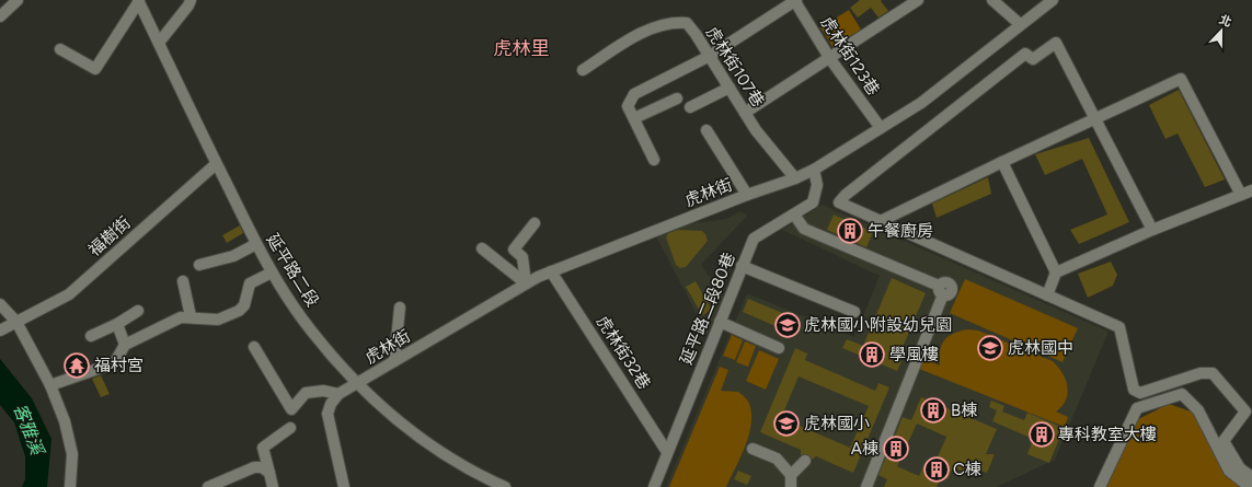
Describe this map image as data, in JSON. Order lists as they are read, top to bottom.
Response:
{
  "streets": {
    "street": [
      "虎林街123巷",
      "虎林街107巷",
      "虎林街",
      "福樹街",
      "延平路二段",
      "延平路二段80巷",
      "虎林街32巷"
    ]
  },
  "crossings": [
    ["虎林街123巷", "虎林街"],
    ["虎林街107巷", "虎林街"],
    ["虎林街", "延平路二段"],
    ["虎林街", "延平路二段80巷"],
    ["虎林街", "虎林街32巷"],
    ["福樹街", "延平路二段"],
    ["延平路二段80巷", "虎林街32巷"]
  ],
  "districts": ["虎林里"],
  "water": ["客雅溪"],
  "places": {
    "building": [
      "午餐廚房",
      "學風樓",
      "B棟",
      "專科教室大樓",
      "A棟",
      "C棟"
    ],
    "school or university": ["虎林國小附設幼兒園", "虎林國中", "虎林國小"],
    "temple": ["福村宮"]
  },
  "north": "top"
}
